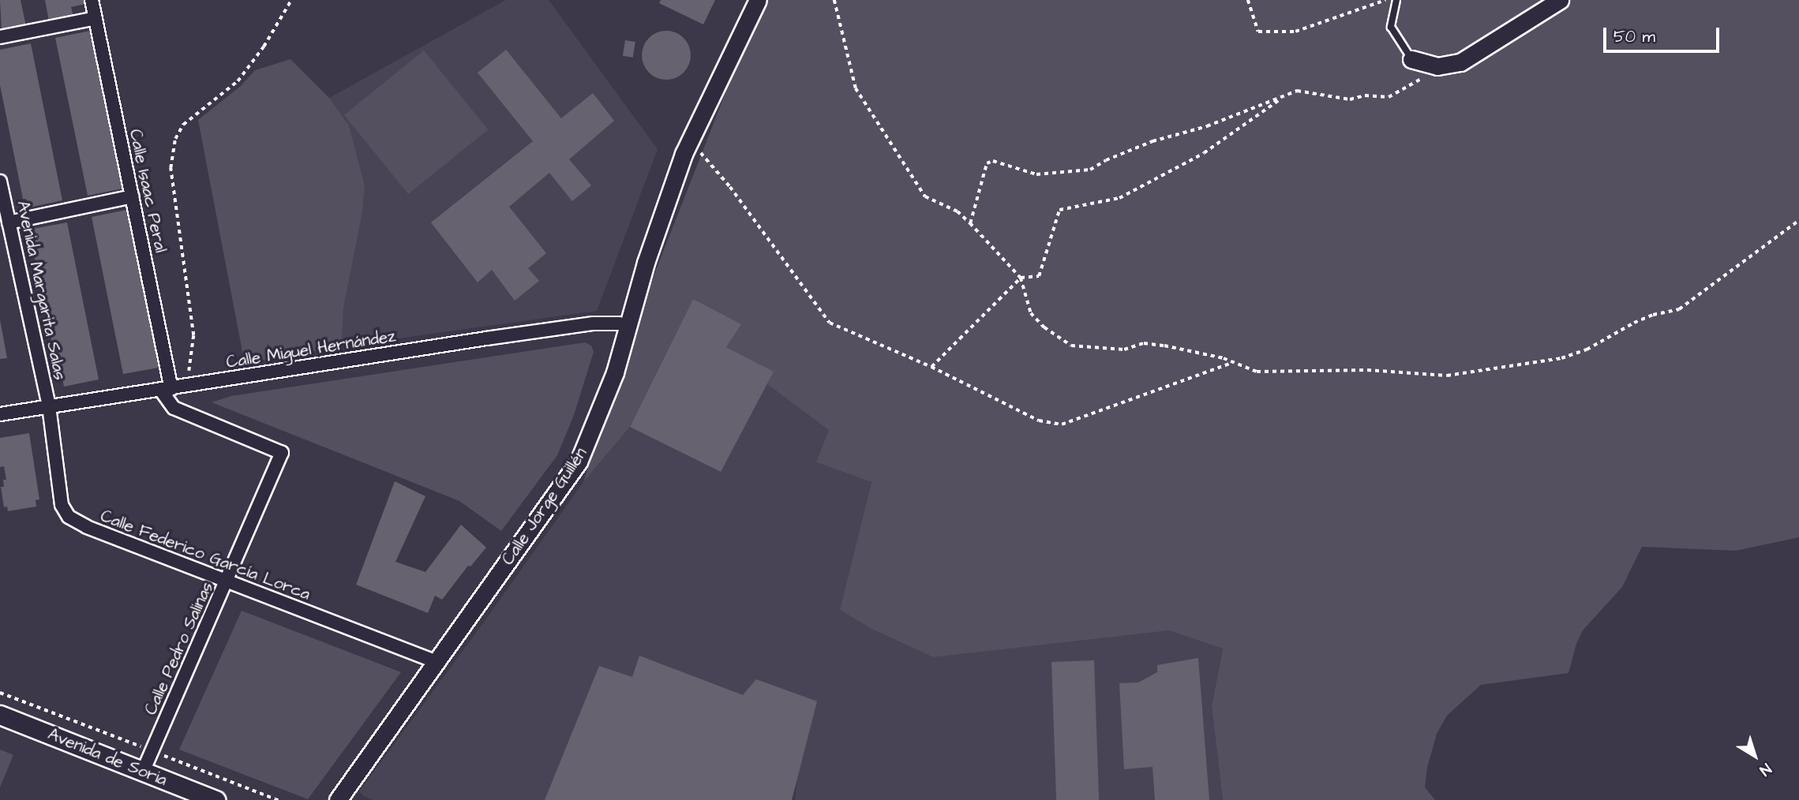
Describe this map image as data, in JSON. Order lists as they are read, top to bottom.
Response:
{
  "streets": {
    "main road": ["Avenida de Soria"],
    "street": [
      "Calle Isaac Peral",
      "Avenida Margarita Salas",
      "Calle Miguel Hernández",
      "Calle Jorge Guillén",
      "Calle Federico García Lorca",
      "Calle Pedro Salinas"
    ]
  },
  "crossings": [
    ["Calle Isaac Peral", "Calle Miguel Hernández"],
    ["Calle Isaac Peral", "Calle Pedro Salinas"],
    ["Avenida Margarita Salas", "Calle Miguel Hernández"],
    ["Avenida Margarita Salas", "Calle Federico García Lorca"],
    ["Calle Miguel Hernández", "Calle Jorge Guillén"],
    ["Calle Miguel Hernández", "Calle Federico García Lorca"],
    ["Calle Miguel Hernández", "Calle Pedro Salinas"],
    ["Calle Jorge Guillén", "Calle Federico García Lorca"],
    ["Calle Federico García Lorca", "Calle Pedro Salinas"],
    ["Calle Pedro Salinas", "Avenida de Soria"]
  ],
  "scale_bar": "50 m",
  "north": "bottom right"
}
